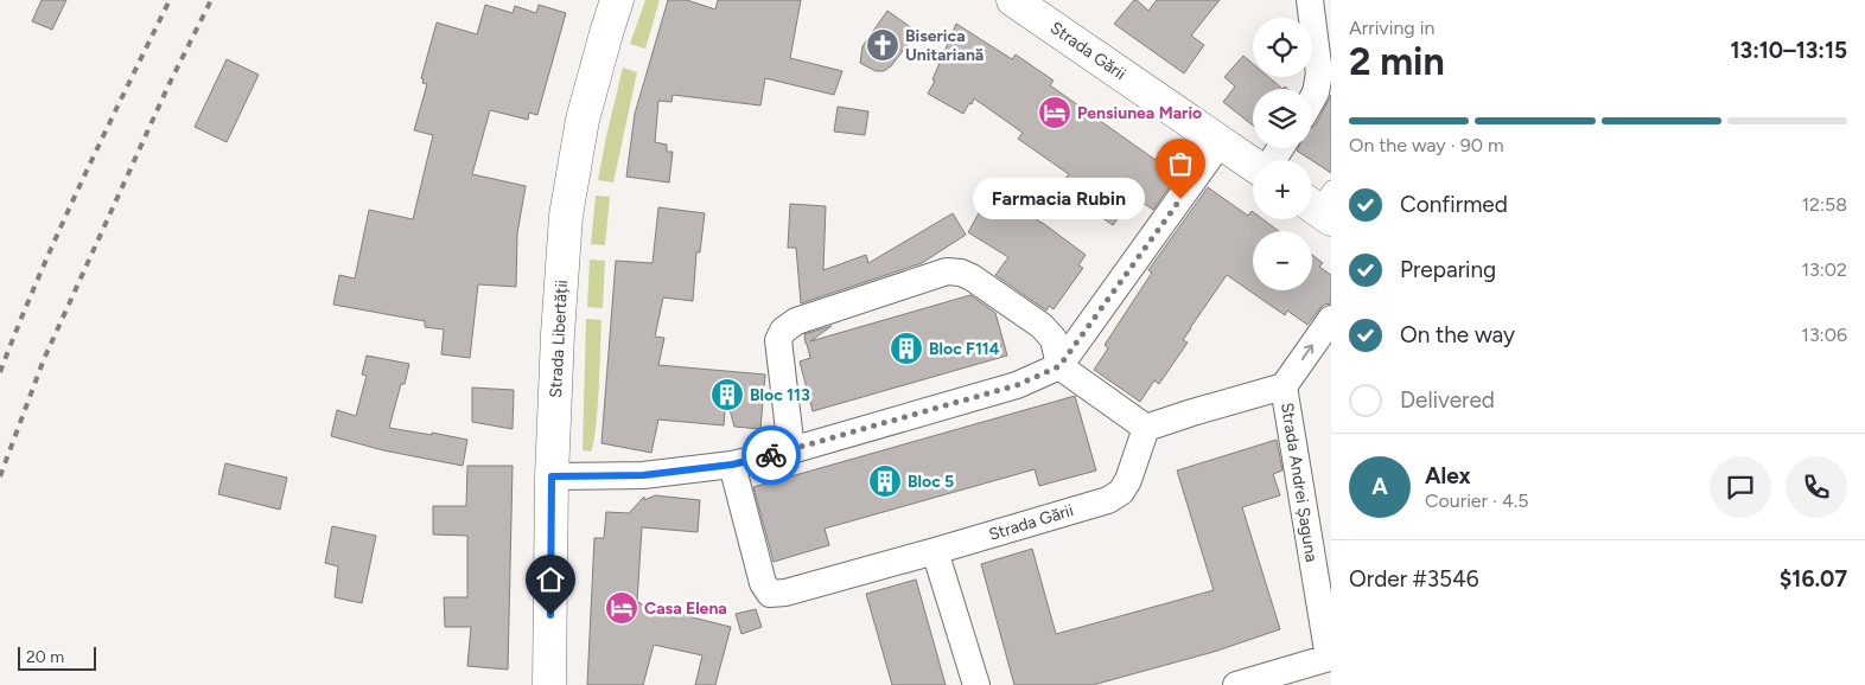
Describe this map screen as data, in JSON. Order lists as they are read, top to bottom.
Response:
{
  "streets": {
    "street": ["Strada Gării", "Strada Libertății", "Strada Andrei Șaguna"]
  },
  "places": {
    "church": ["Biserica Unitariană"],
    "hotel": ["Pensiunea Mario", "Casa Elena"],
    "other": ["Farmacia Rubin"],
    "building": ["Bloc F114", "Bloc 113", "Bloc 5"]
  },
  "scale_bar": "20 m",
  "page": {
    "heading": ["2 min", "Arriving in", "13:10–13:15"],
    "panel": [
      "Alex",
      "Courier · 4.5",
      "Order #3546",
      "$16.07"
    ],
    "map_buttons": ["+", "−"],
    "bar": "On the way · 90 m",
    "list": [
      ["Confirmed", "12:58"],
      ["Preparing", "13:02"],
      ["On the way", "13:06"],
      "Delivered"
    ],
    "bubble": "Farmacia Rubin",
    "round": "A",
    "scale": "20 m"
  }
}
